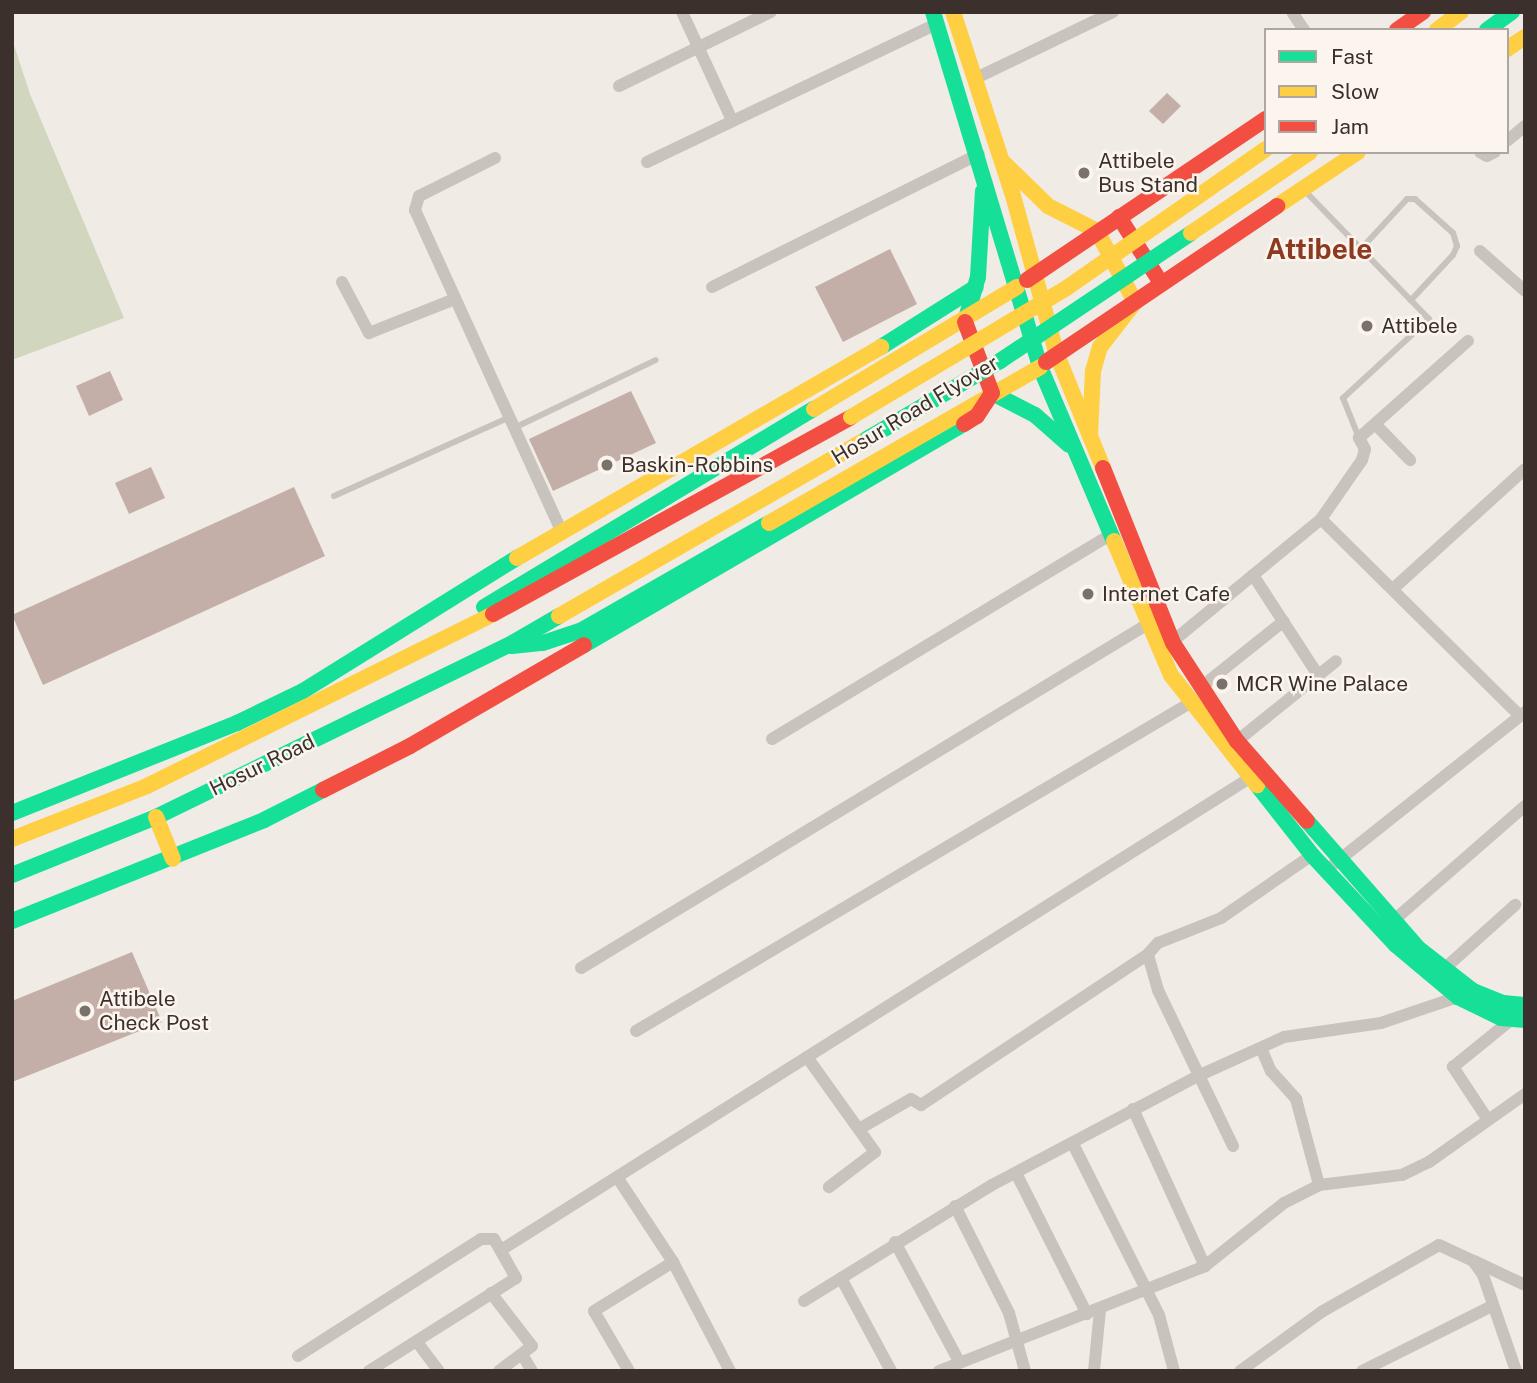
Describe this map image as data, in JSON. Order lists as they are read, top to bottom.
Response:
{
  "streets": {
    "main road": ["Hosur Road Flyover", "Hosur Road"]
  },
  "crossings": [
    ["Hosur Road Flyover", "Hosur Road"]
  ],
  "districts": ["Attibele"],
  "places": [
    "Attibele Bus Stand",
    "Attibele",
    "Baskin-Robbins",
    "Internet Cafe",
    "MCR Wine Palace",
    "Attibele Check Post"
  ],
  "legend": ["Fast", "Slow", "Jam"]
}
